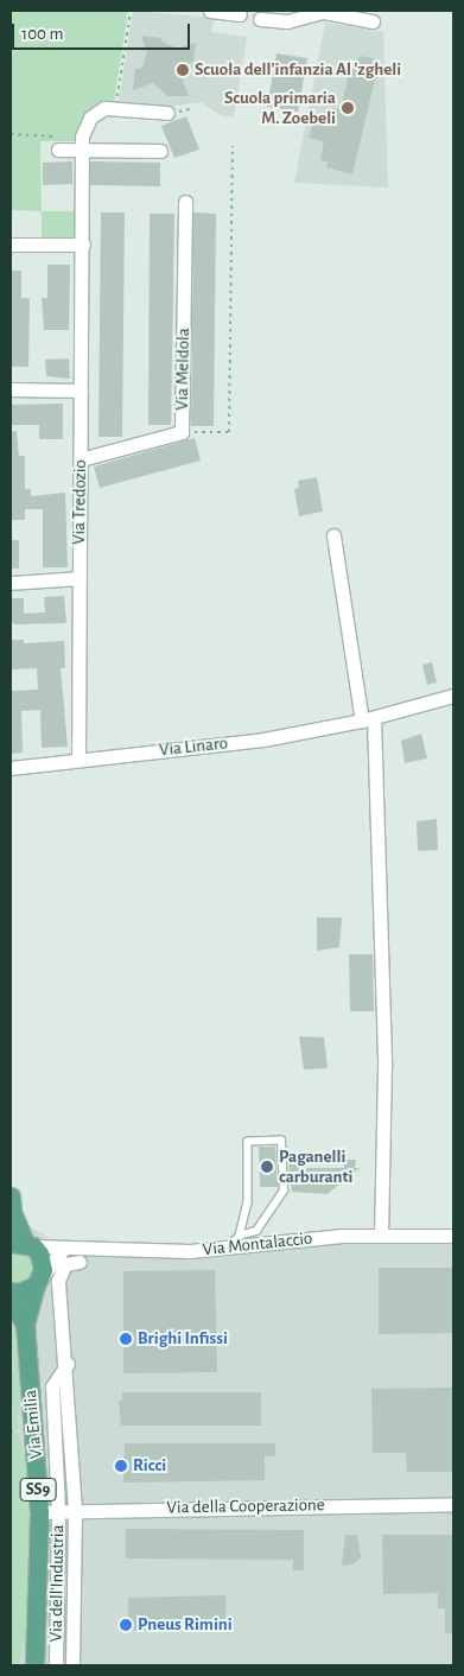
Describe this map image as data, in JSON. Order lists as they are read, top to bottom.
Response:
{
  "streets": {
    "main road": ["Via Emilia", "SS9"],
    "street": [
      "Via Meldola",
      "Via Tredozio",
      "Via Linaro",
      "Via Montalaccio",
      "Via della Cooperazione",
      "Via dell'Industria"
    ]
  },
  "crossings": [
    ["Via Meldola", "Via Tredozio"],
    ["Via Tredozio", "Via Linaro"],
    ["Via Montalaccio", "Via Emilia"],
    ["Via Emilia", "Via della Cooperazione"],
    ["Via della Cooperazione", "Via dell'Industria"]
  ],
  "places": [
    "Scuola dell'infanzia Al 'zgheli",
    "Scuola primaria M. Zoebeli",
    "Paganelli carburanti",
    "Brighi Infissi",
    "Ricci",
    "Pneus Rimini"
  ],
  "scale_bar": "100 m"
}
